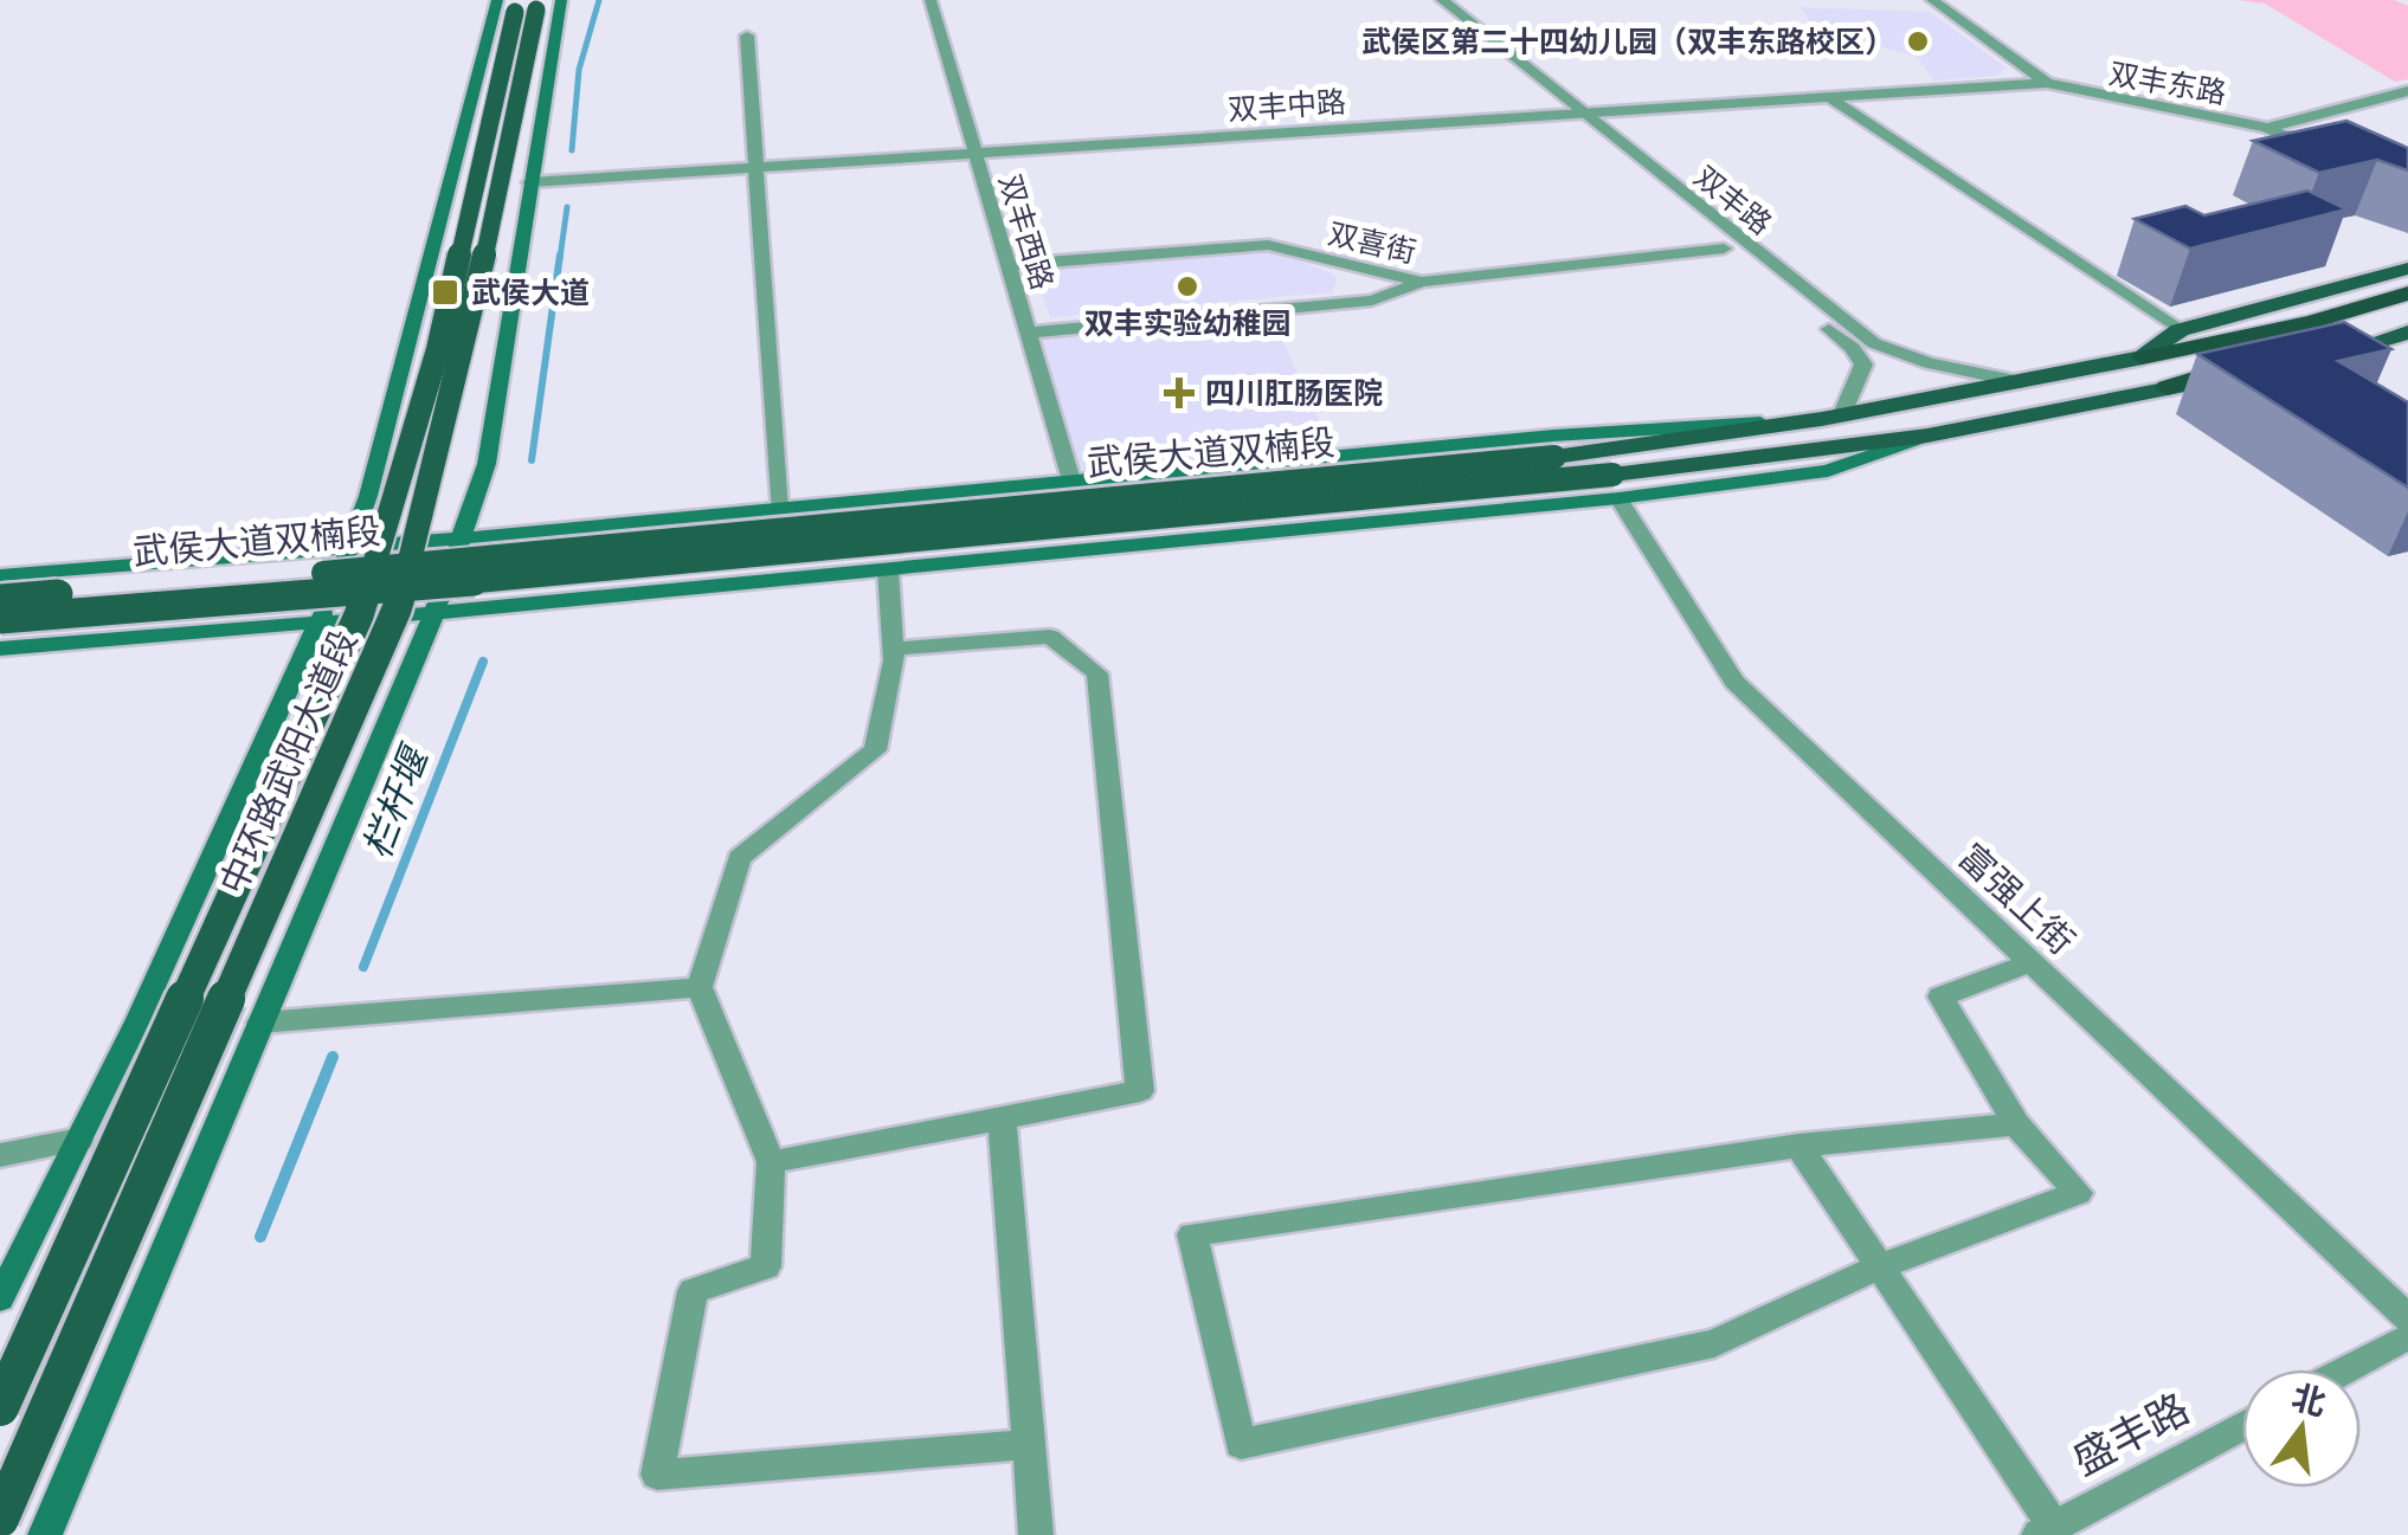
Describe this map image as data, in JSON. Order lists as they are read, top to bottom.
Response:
{
  "streets": {
    "main road": ["武侯大道双楠段", "中环路武阳大道段"],
    "street": [
      "双丰东路",
      "双丰中路",
      "双丰路",
      "双丰西路",
      "双喜街",
      "富强上街",
      "盛丰路"
    ]
  },
  "crossings": [
    ["双丰东路", "双丰中路"],
    ["双丰中路", "双丰路"],
    ["双丰中路", "双丰西路"],
    ["双丰路", "双喜街"],
    ["双丰路", "武侯大道双楠段"],
    ["双丰西路", "双喜街"],
    ["武侯大道双楠段", "富强上街"]
  ],
  "water": ["栏杆堰"],
  "places": {
    "other": ["武侯区第二十四幼儿园（双丰东路校区）", "双丰实验幼稚园"],
    "transit": ["武侯大道"],
    "health": ["四川肛肠医院"]
  },
  "north": "top"
}
